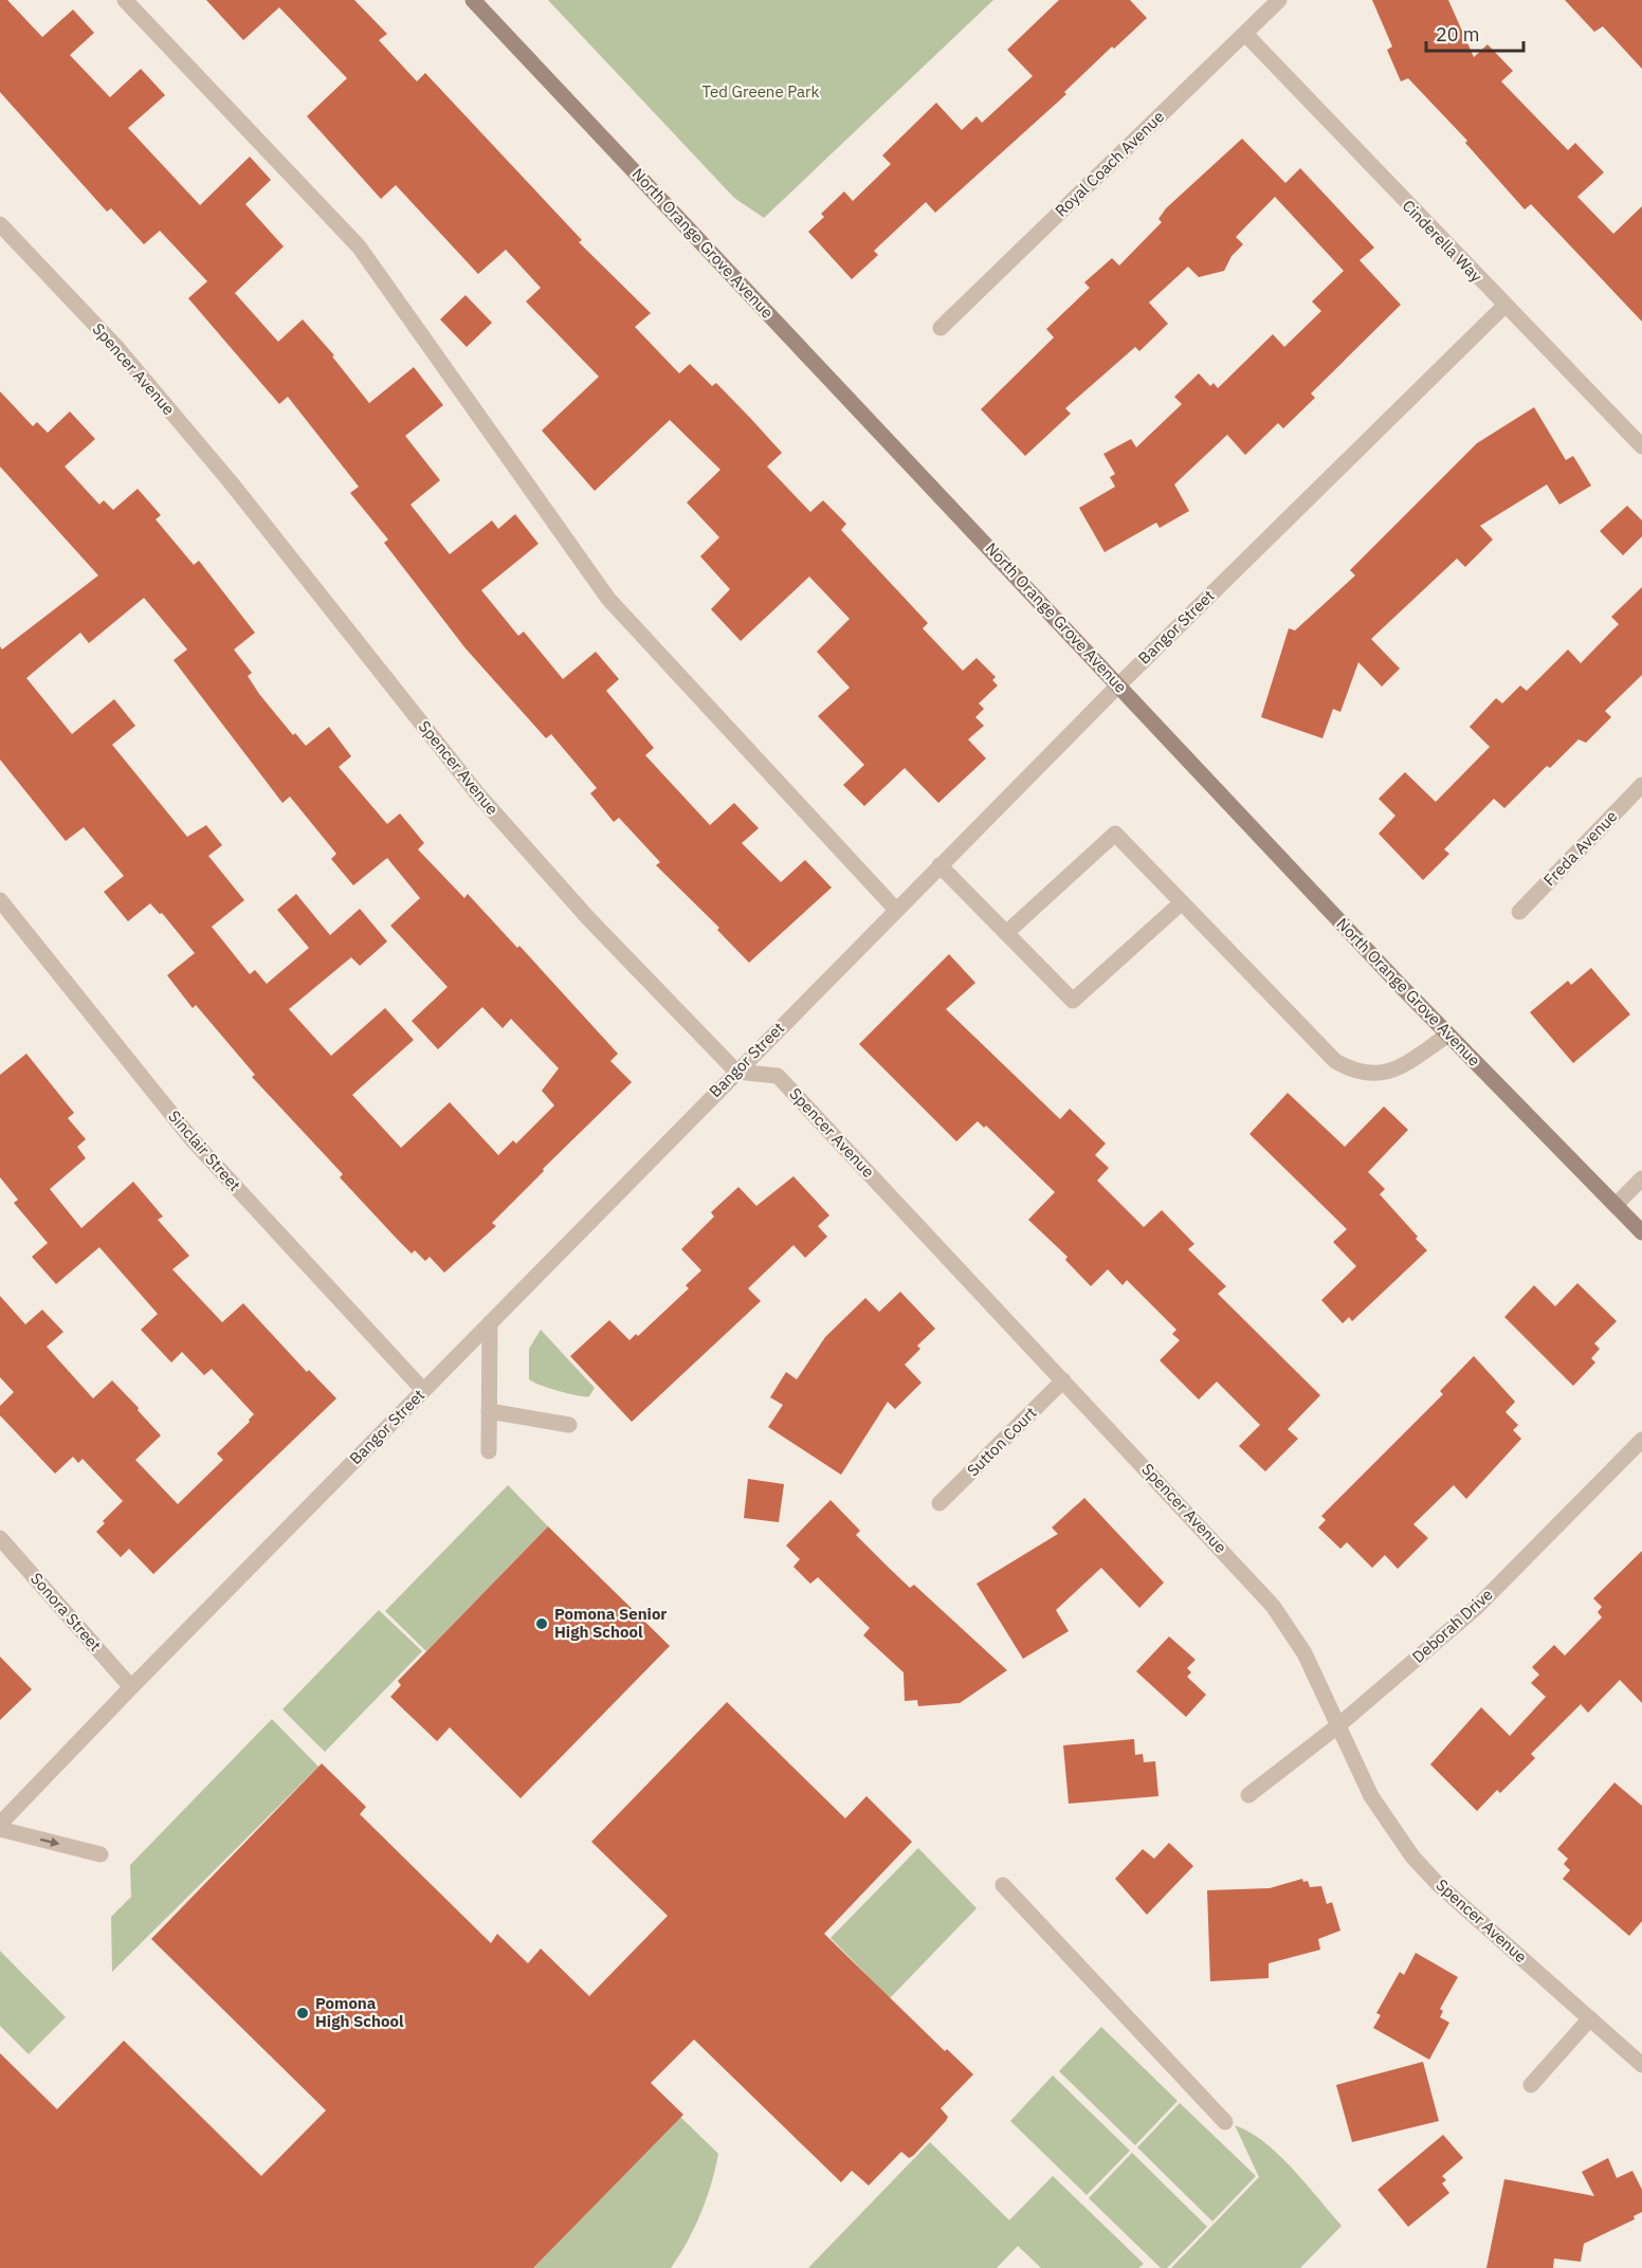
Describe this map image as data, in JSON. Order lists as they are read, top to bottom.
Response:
{
  "streets": {
    "main road": ["North Orange Grove Avenue"],
    "street": [
      "Royal Coach Avenue",
      "Cinderella Way",
      "Spencer Avenue",
      "Bangor Street",
      "Freda Avenue",
      "Sinclair Street",
      "Sutton Court",
      "Sonora Street",
      "Deborah Drive"
    ]
  },
  "crossings": [
    ["Royal Coach Avenue", "Cinderella Way"],
    ["Cinderella Way", "Bangor Street"],
    ["North Orange Grove Avenue", "Bangor Street"],
    ["Spencer Avenue", "Bangor Street"],
    ["Spencer Avenue", "Sutton Court"],
    ["Spencer Avenue", "Deborah Drive"],
    ["Bangor Street", "Sinclair Street"],
    ["Bangor Street", "Sonora Street"]
  ],
  "parks": ["Ted Greene Park"],
  "places": ["Pomona Senior High School", "Pomona High School"],
  "scale_bar": "20 m"
}
